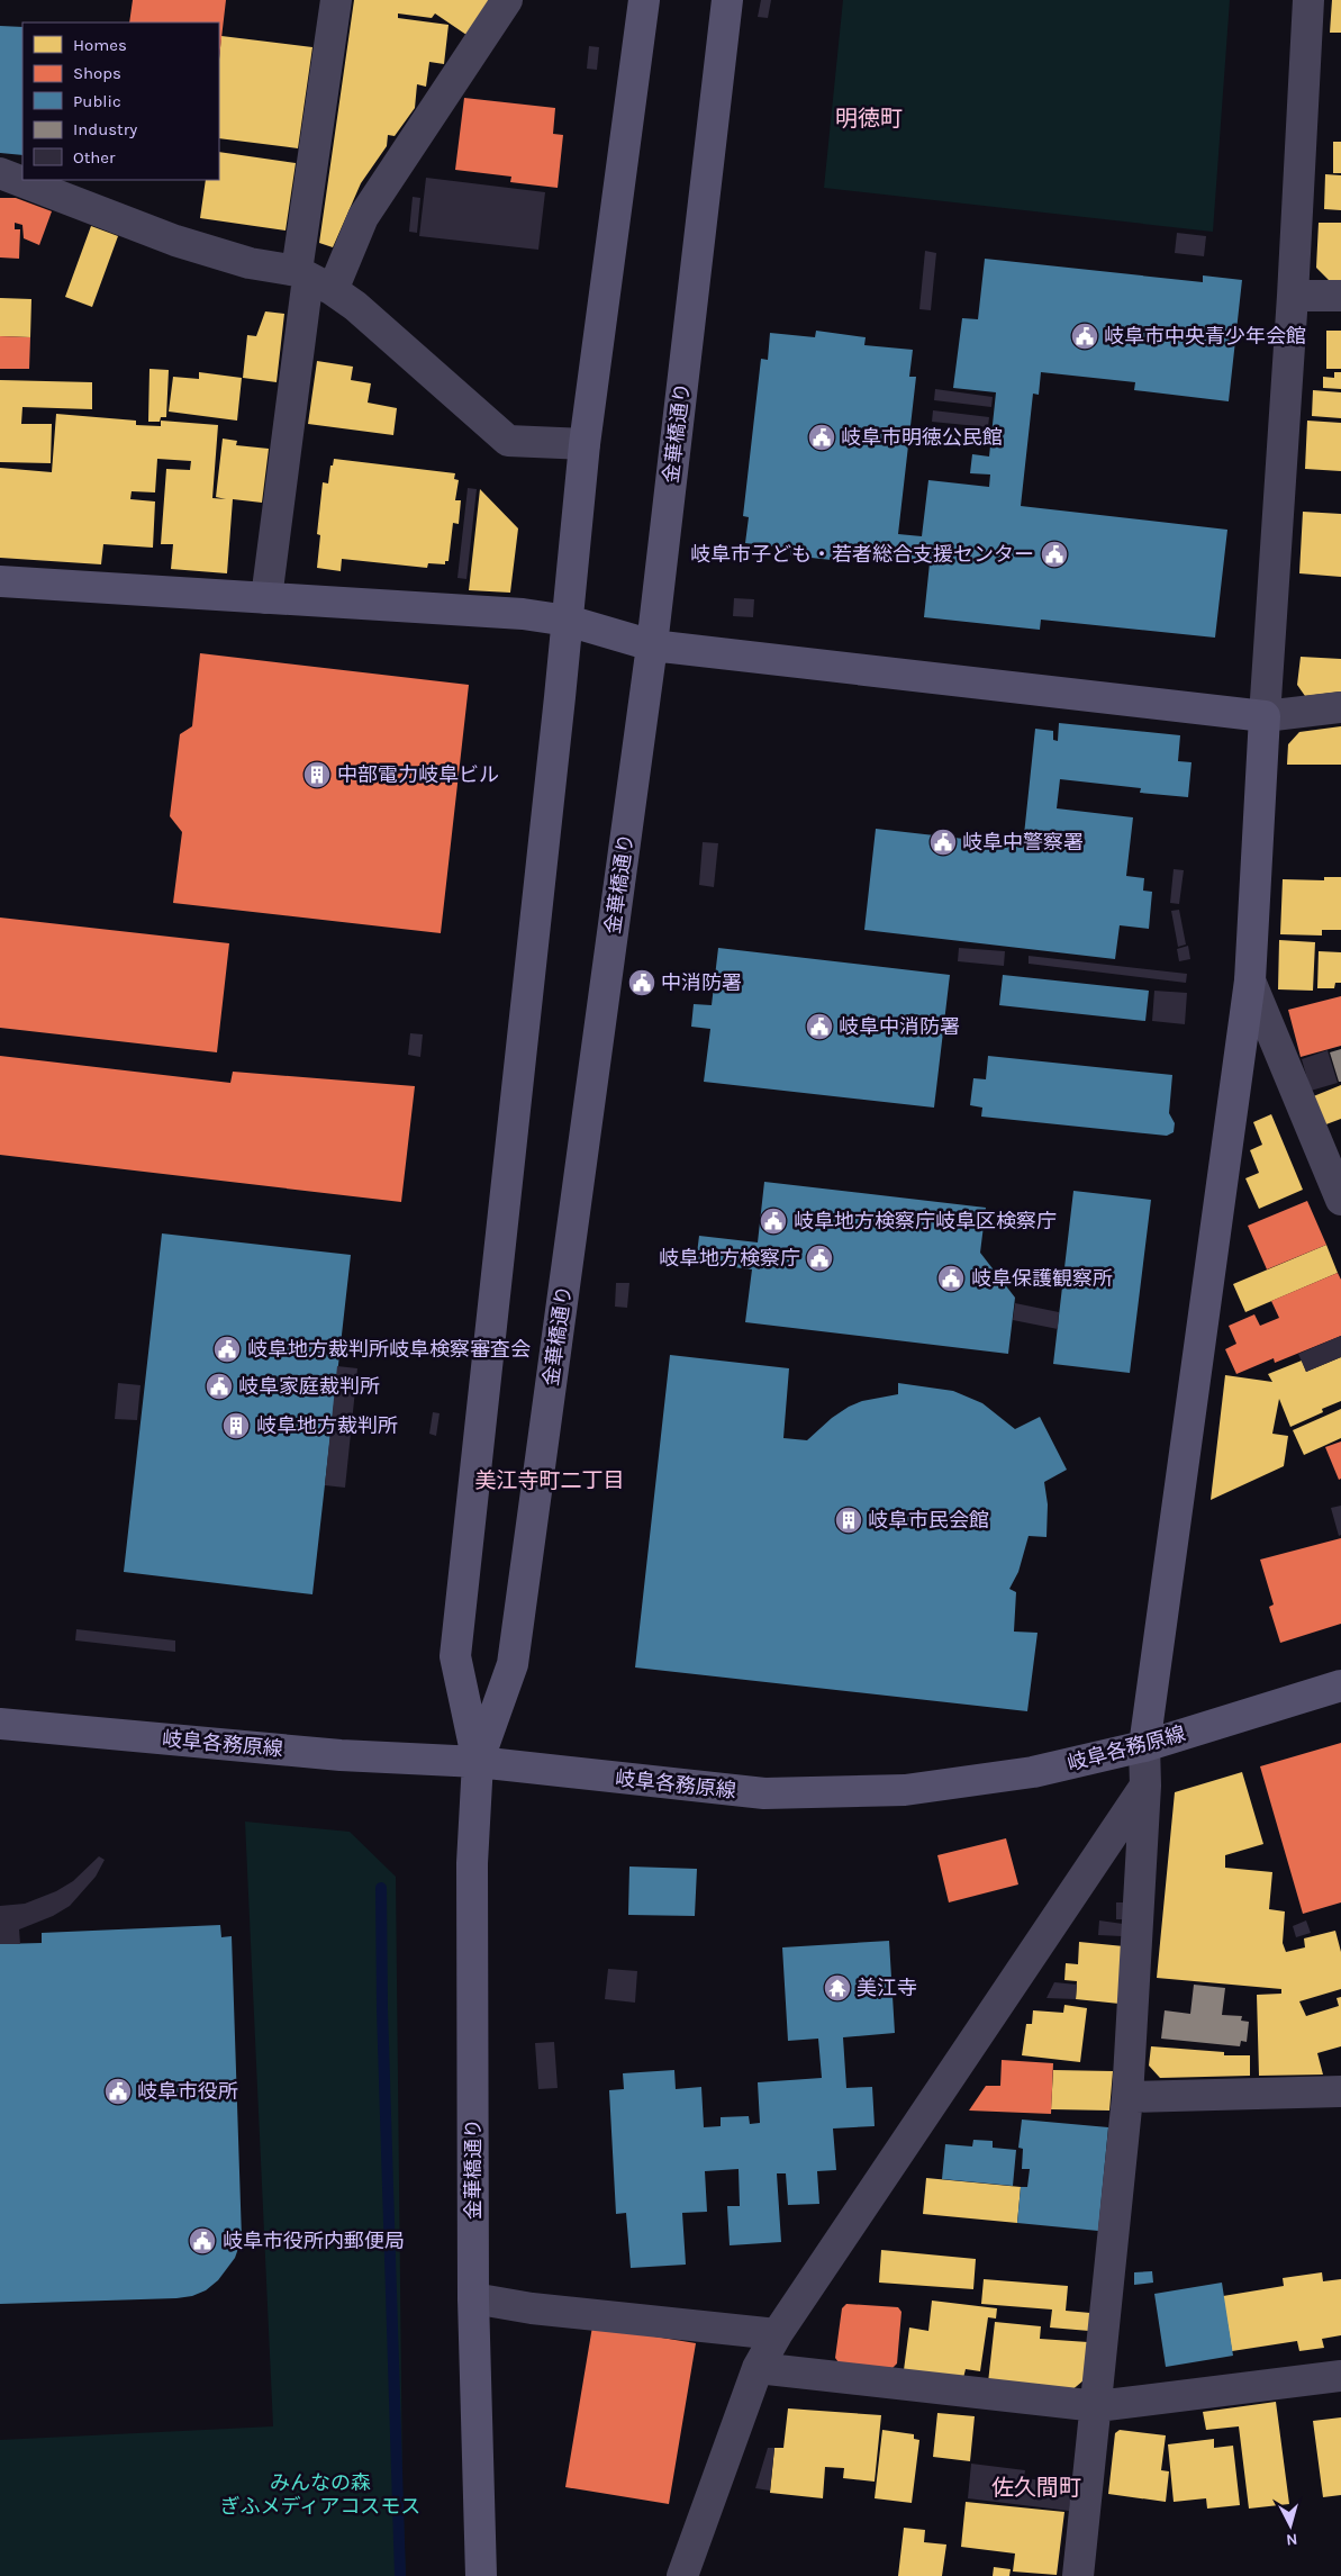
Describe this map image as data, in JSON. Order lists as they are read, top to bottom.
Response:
{
  "streets": {
    "main road": ["金華橋通り", "岐阜各務原線"]
  },
  "crossings": [
    ["金華橋通り", "岐阜各務原線"]
  ],
  "districts": ["明徳町", "美江寺町二丁目", "佐久間町"],
  "parks": ["みんなの森 ぎふメディアコスモス"],
  "places": {
    "public building": [
      "岐阜市中央青少年会館",
      "岐阜市明徳公民館",
      "岐阜市子ども・若者総合支援センター",
      "岐阜中警察署",
      "中消防署",
      "岐阜中消防署",
      "岐阜地方検察庁岐阜区検察庁",
      "岐阜地方検察庁",
      "岐阜保護観察所",
      "岐阜地方裁判所岐阜検察審査会",
      "岐阜家庭裁判所",
      "岐阜市役所",
      "岐阜市役所内郵便局"
    ],
    "building": ["中部電力岐阜ビル", "岐阜地方裁判所", "岐阜市民会館"],
    "temple": ["美江寺"]
  },
  "legend": [
    "Homes",
    "Shops",
    "Public",
    "Industry",
    "Other"
  ],
  "north": "bottom"
}
